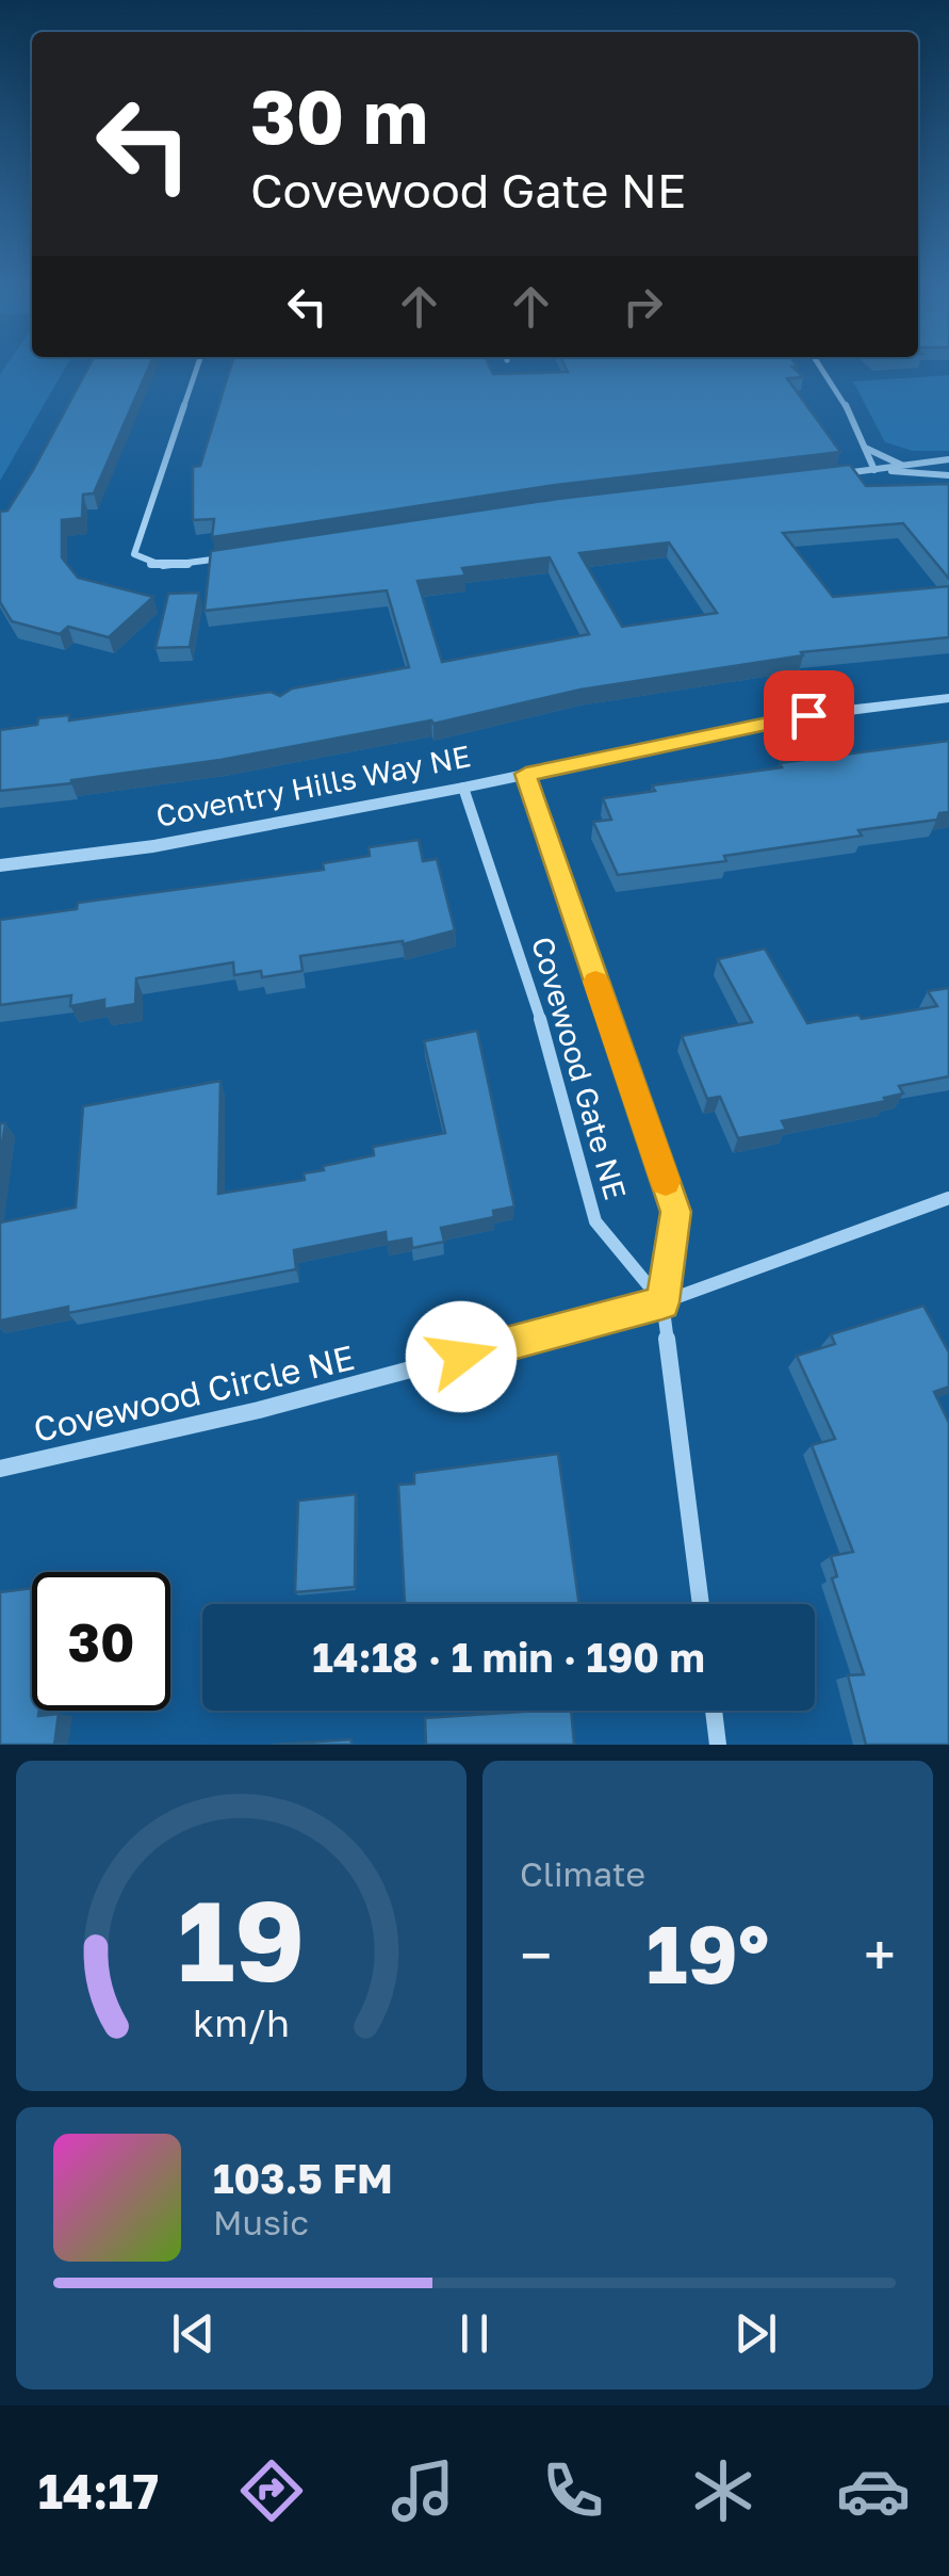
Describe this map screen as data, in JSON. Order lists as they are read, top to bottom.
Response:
{
  "streets": {
    "street": ["Coventry Hills Way NE", "Covewood Gate NE", "Covewood Circle NE"]
  },
  "crossings": [
    ["Coventry Hills Way NE", "Covewood Gate NE"],
    ["Covewood Gate NE", "Covewood Circle NE"]
  ],
  "page": {
    "turn": ["30 m", "Covewood Gate NE"],
    "limit": "30",
    "trip": "14:18 · 1 min · 190 m",
    "tile": "Climate",
    "heat": ["−", "19°", "+"],
    "song": ["103.5 FM", "Music"],
    "tabs": "14:17",
    "gauge": ["19", "km/h"]
  }
}
